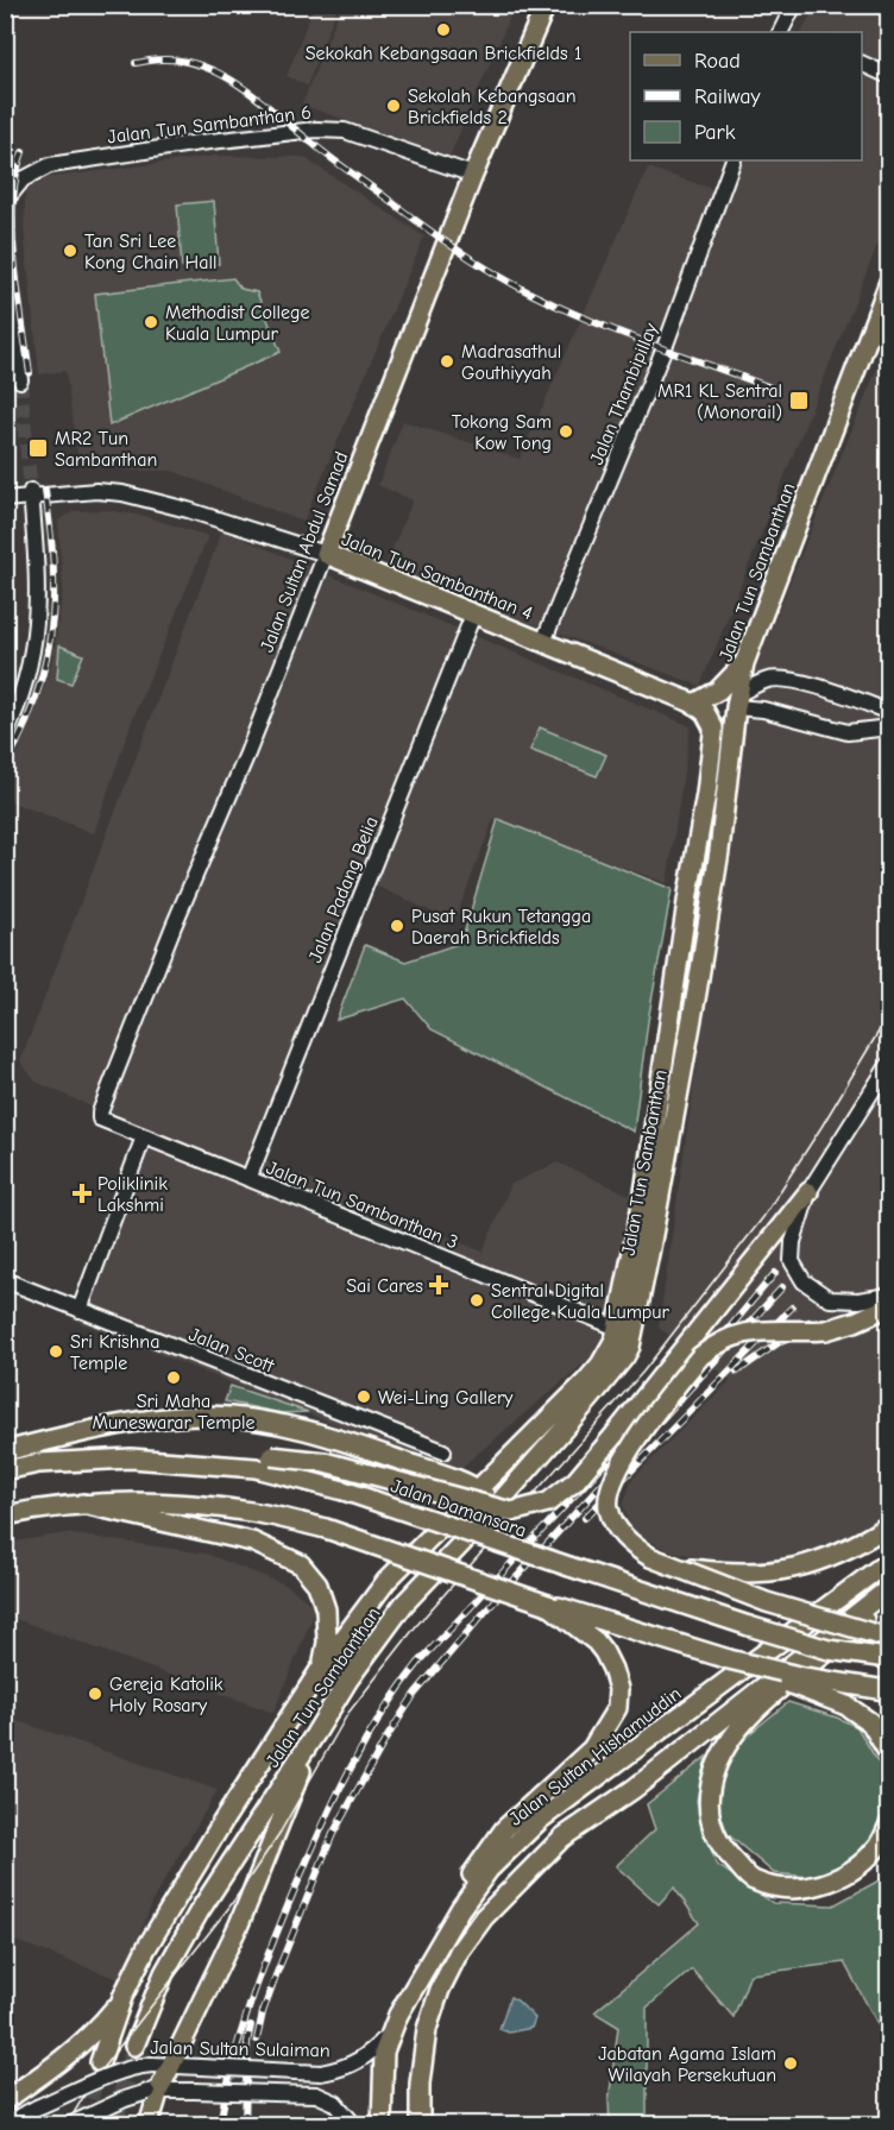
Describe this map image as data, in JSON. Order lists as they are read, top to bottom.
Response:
{
  "streets": {
    "main road": [
      "Jalan Sultan Abdul Samad",
      "Jalan Tun Sambanthan",
      "Jalan Tun Sambanthan 4",
      "Jalan Damansara",
      "Jalan Sultan Hishamuddin"
    ],
    "street": [
      "Jalan Tun Sambanthan 6",
      "Jalan Thambipillay",
      "Jalan Padang Belia",
      "Jalan Tun Sambanthan 3",
      "Jalan Scott",
      "Jalan Sultan Sulaiman"
    ]
  },
  "crossings": [
    ["Jalan Tun Sambanthan 6", "Jalan Sultan Abdul Samad"],
    ["Jalan Thambipillay", "Jalan Tun Sambanthan 4"],
    ["Jalan Sultan Abdul Samad", "Jalan Tun Sambanthan 4"],
    ["Jalan Sultan Abdul Samad", "Jalan Tun Sambanthan 3"],
    ["Jalan Tun Sambanthan", "Jalan Tun Sambanthan 4"],
    ["Jalan Tun Sambanthan", "Jalan Tun Sambanthan 3"],
    ["Jalan Tun Sambanthan 4", "Jalan Padang Belia"],
    ["Jalan Padang Belia", "Jalan Tun Sambanthan 3"],
    ["Jalan Sultan Hishamuddin", "Jalan Sultan Sulaiman"]
  ],
  "places": {
    "other": [
      "Sekokah Kebangsaan Brickfields 1",
      "Sekolah Kebangsaan Brickfields 2",
      "Tan Sri Lee Kong Chain Hall",
      "Methodist College Kuala Lumpur",
      "Madrasathul Gouthiyyah",
      "Tokong Sam Kow Tong",
      "Pusat Rukun Tetangga Daerah Brickfields",
      "Sentral Digital College Kuala Lumpur",
      "Sri Krishna Temple",
      "Sri Maha Muneswarar Temple",
      "Wei-Ling Gallery",
      "Gereja Katolik Holy Rosary",
      "Jabatan Agama Islam Wilayah Persekutuan"
    ],
    "transit": ["MR1 KL Sentral (Monorail)", "MR2 Tun Sambanthan"],
    "health": ["Poliklinik Lakshmi", "Sai Cares"]
  },
  "legend": ["Road", "Railway", "Park"]
}
